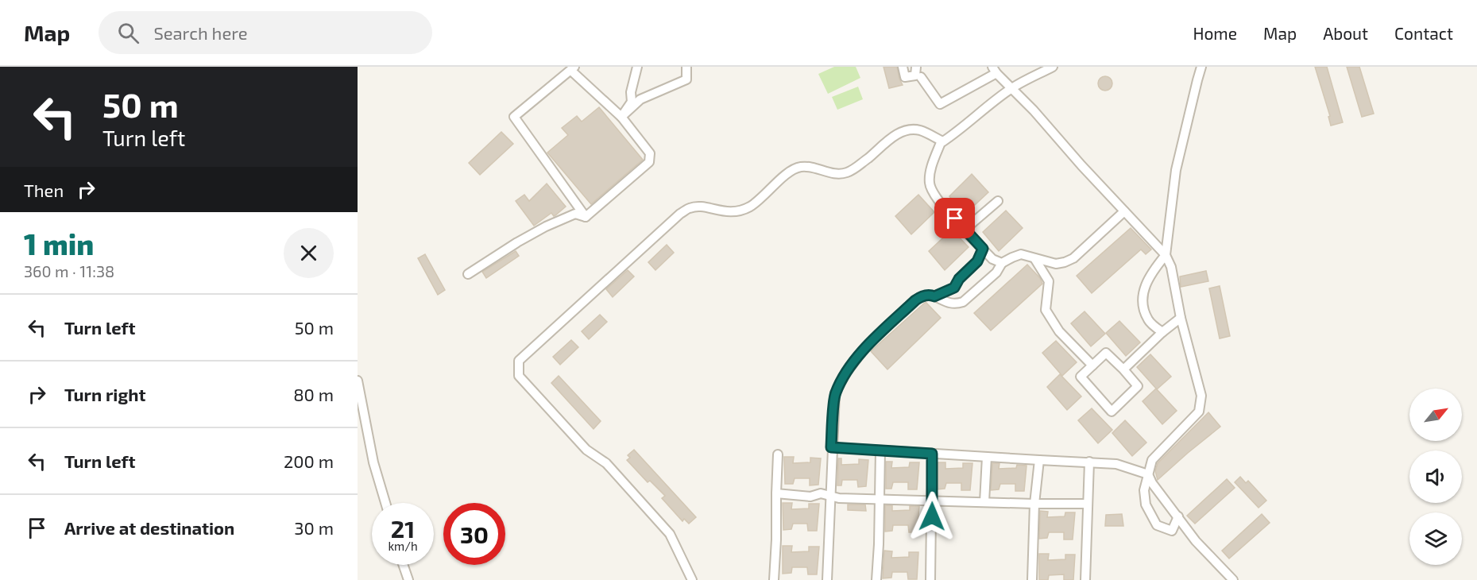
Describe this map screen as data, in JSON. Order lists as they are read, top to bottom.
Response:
{
  "north": "top right",
  "page": {
    "header": "Map",
    "search": "Search here",
    "nav": [
      "Home",
      "Map",
      "About",
      "Contact"
    ],
    "turn": ["50 m", "Turn left"],
    "then": "Then",
    "heading": ["1 min", "360 m · 11:38"],
    "list": [
      {
        "name": "Turn left",
        "value": "50 m"
      },
      {
        "name": "Turn right",
        "value": "80 m"
      },
      {
        "name": "Turn left",
        "value": "200 m"
      },
      {
        "name": "Arrive at destination",
        "value": "30 m"
      }
    ],
    "speed": "21 km/h",
    "limit": "30"
  }
}
